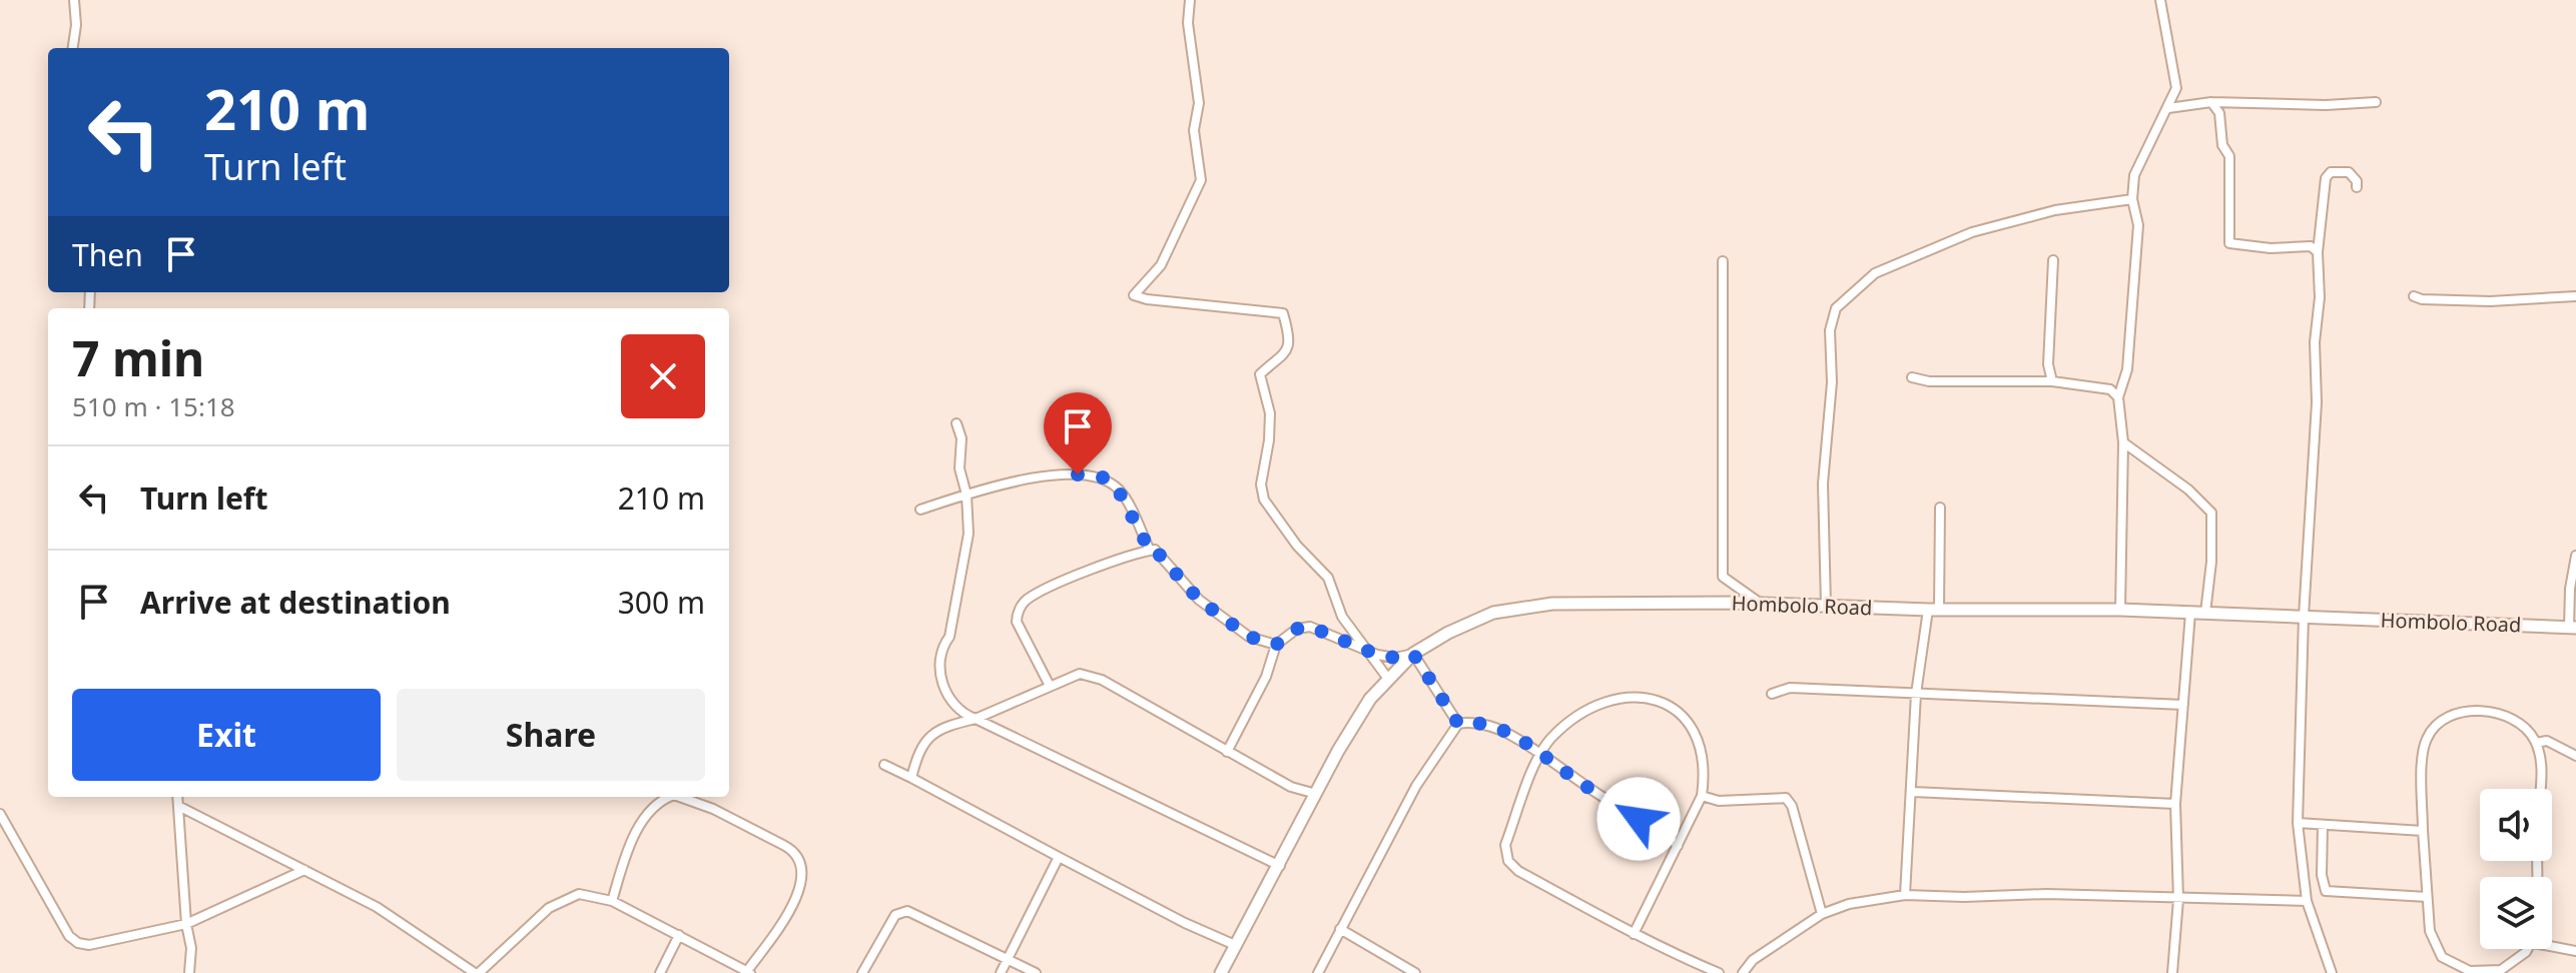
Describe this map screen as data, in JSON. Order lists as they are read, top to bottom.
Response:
{
  "streets": {
    "street": ["Hombolo Road"]
  },
  "page": {
    "turn": ["210 m", "Turn left"],
    "then": "Then",
    "heading": ["7 min", "510 m · 15:18"],
    "list": [
      {
        "name": "Turn left",
        "value": "210 m"
      },
      {
        "name": "Arrive at destination",
        "value": "300 m"
      }
    ],
    "buttons": ["Exit", "Share"]
  }
}
